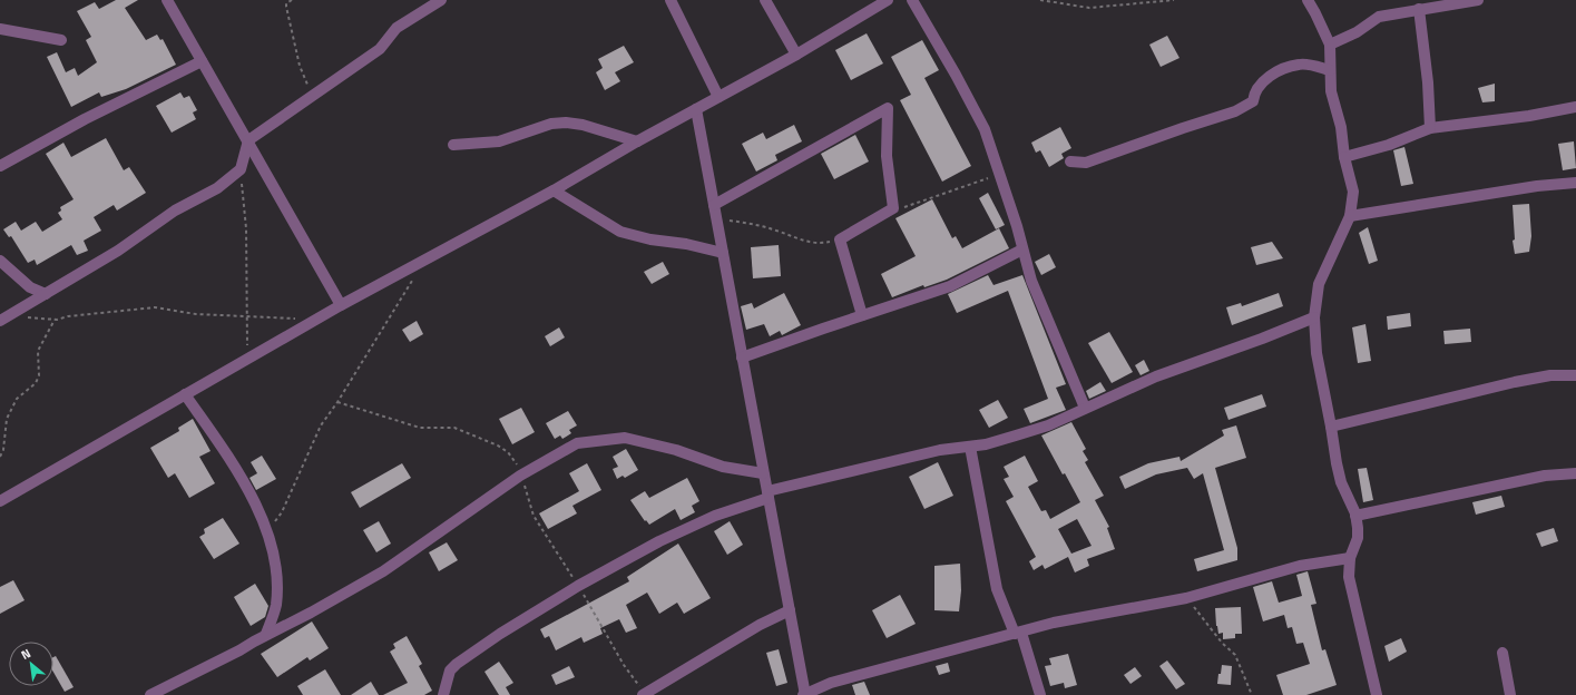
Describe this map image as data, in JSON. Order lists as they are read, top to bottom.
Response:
{
  "north": "top left"
}
